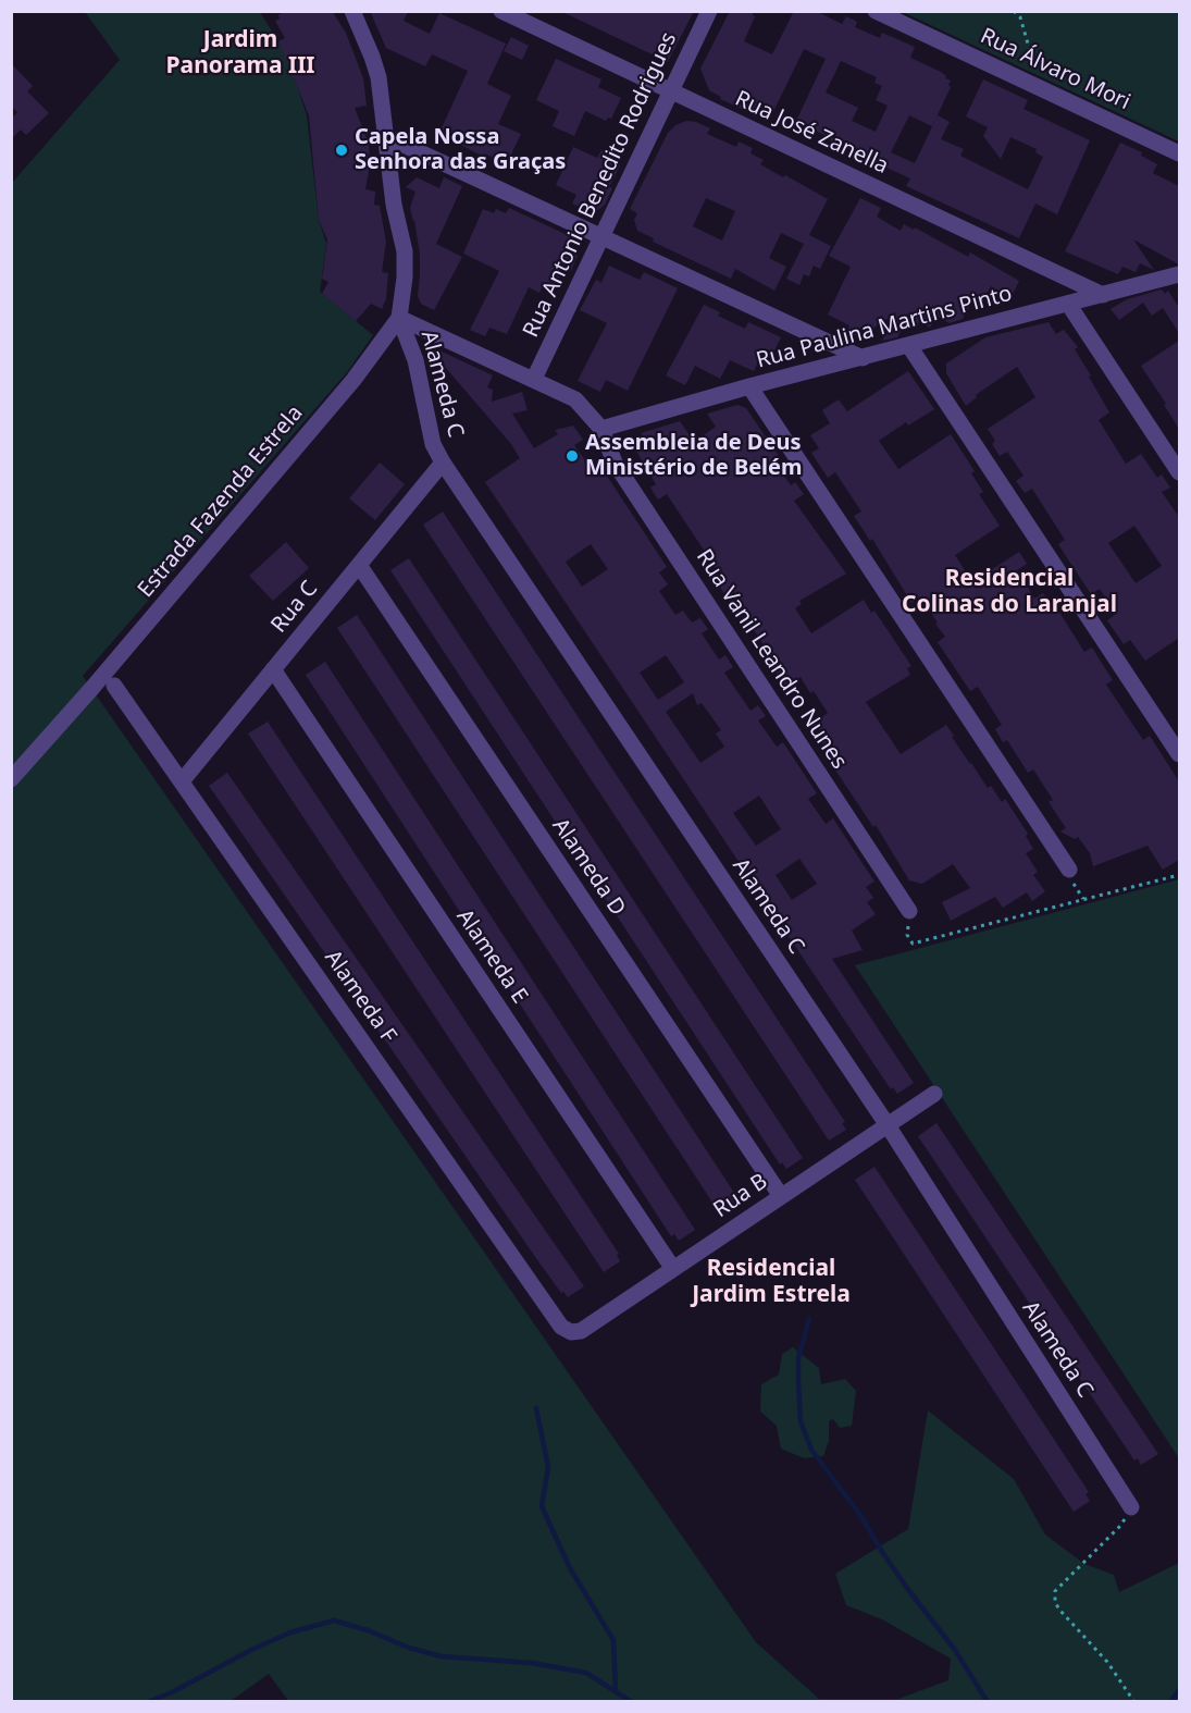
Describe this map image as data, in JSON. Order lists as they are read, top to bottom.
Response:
{
  "streets": {
    "street": [
      "Rua Álvaro Mori",
      "Rua José Zanella",
      "Rua Antonio Benedito Rodrigues",
      "Rua Paulina Martins Pinto",
      "Alameda C",
      "Estrada Fazenda Estrela",
      "Rua C",
      "Rua Vanil Leandro Nunes",
      "Alameda D",
      "Alameda E",
      "Alameda F",
      "Rua B"
    ]
  },
  "crossings": [
    ["Rua José Zanella", "Rua Antonio Benedito Rodrigues"],
    ["Rua José Zanella", "Rua Paulina Martins Pinto"],
    ["Rua Antonio Benedito Rodrigues", "Rua Vanil Leandro Nunes"],
    ["Rua Paulina Martins Pinto", "Rua Vanil Leandro Nunes"],
    ["Alameda C", "Estrada Fazenda Estrela"],
    ["Alameda C", "Rua C"],
    ["Alameda C", "Rua Vanil Leandro Nunes"],
    ["Alameda C", "Rua B"],
    ["Estrada Fazenda Estrela", "Rua Vanil Leandro Nunes"],
    ["Rua C", "Alameda D"],
    ["Rua C", "Alameda E"],
    ["Rua C", "Alameda F"],
    ["Alameda D", "Rua B"],
    ["Alameda E", "Rua B"],
    ["Alameda F", "Rua B"]
  ],
  "districts": ["Jardim Panorama III", "Residencial Colinas do Laranjal", "Residencial Jardim Estrela"],
  "places": ["Capela Nossa Senhora das Graças", "Assembleia de Deus Ministério de Belém"]
}
